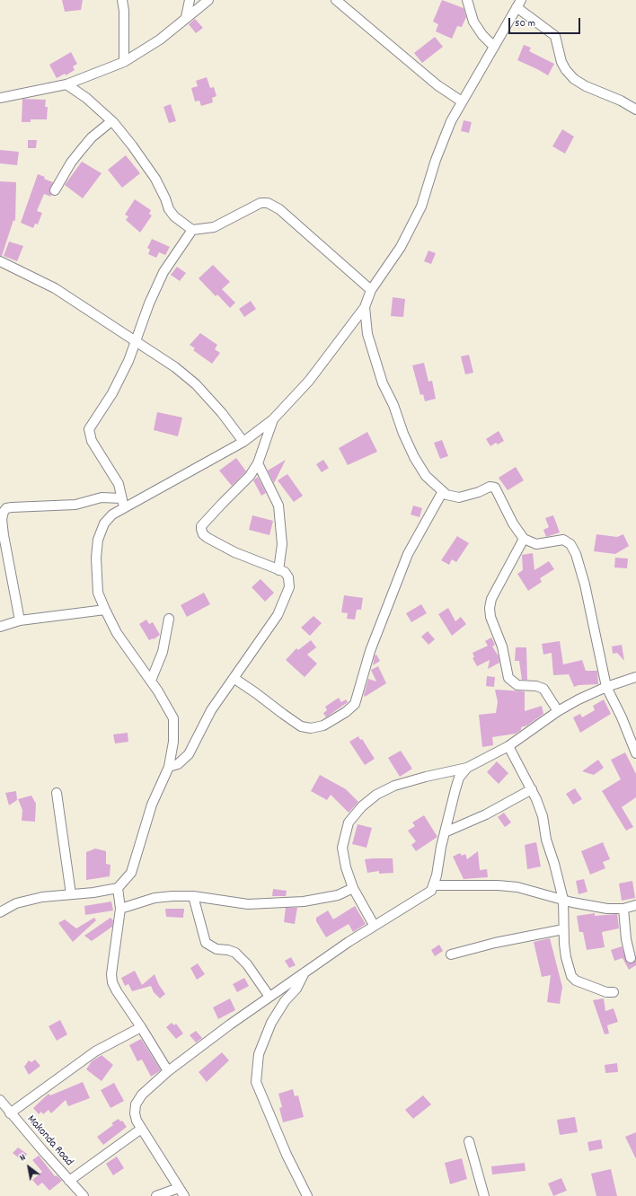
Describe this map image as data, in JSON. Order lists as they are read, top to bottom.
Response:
{
  "streets": {
    "street": ["Makonda Road"]
  },
  "scale_bar": "50 m",
  "north": "top left"
}
